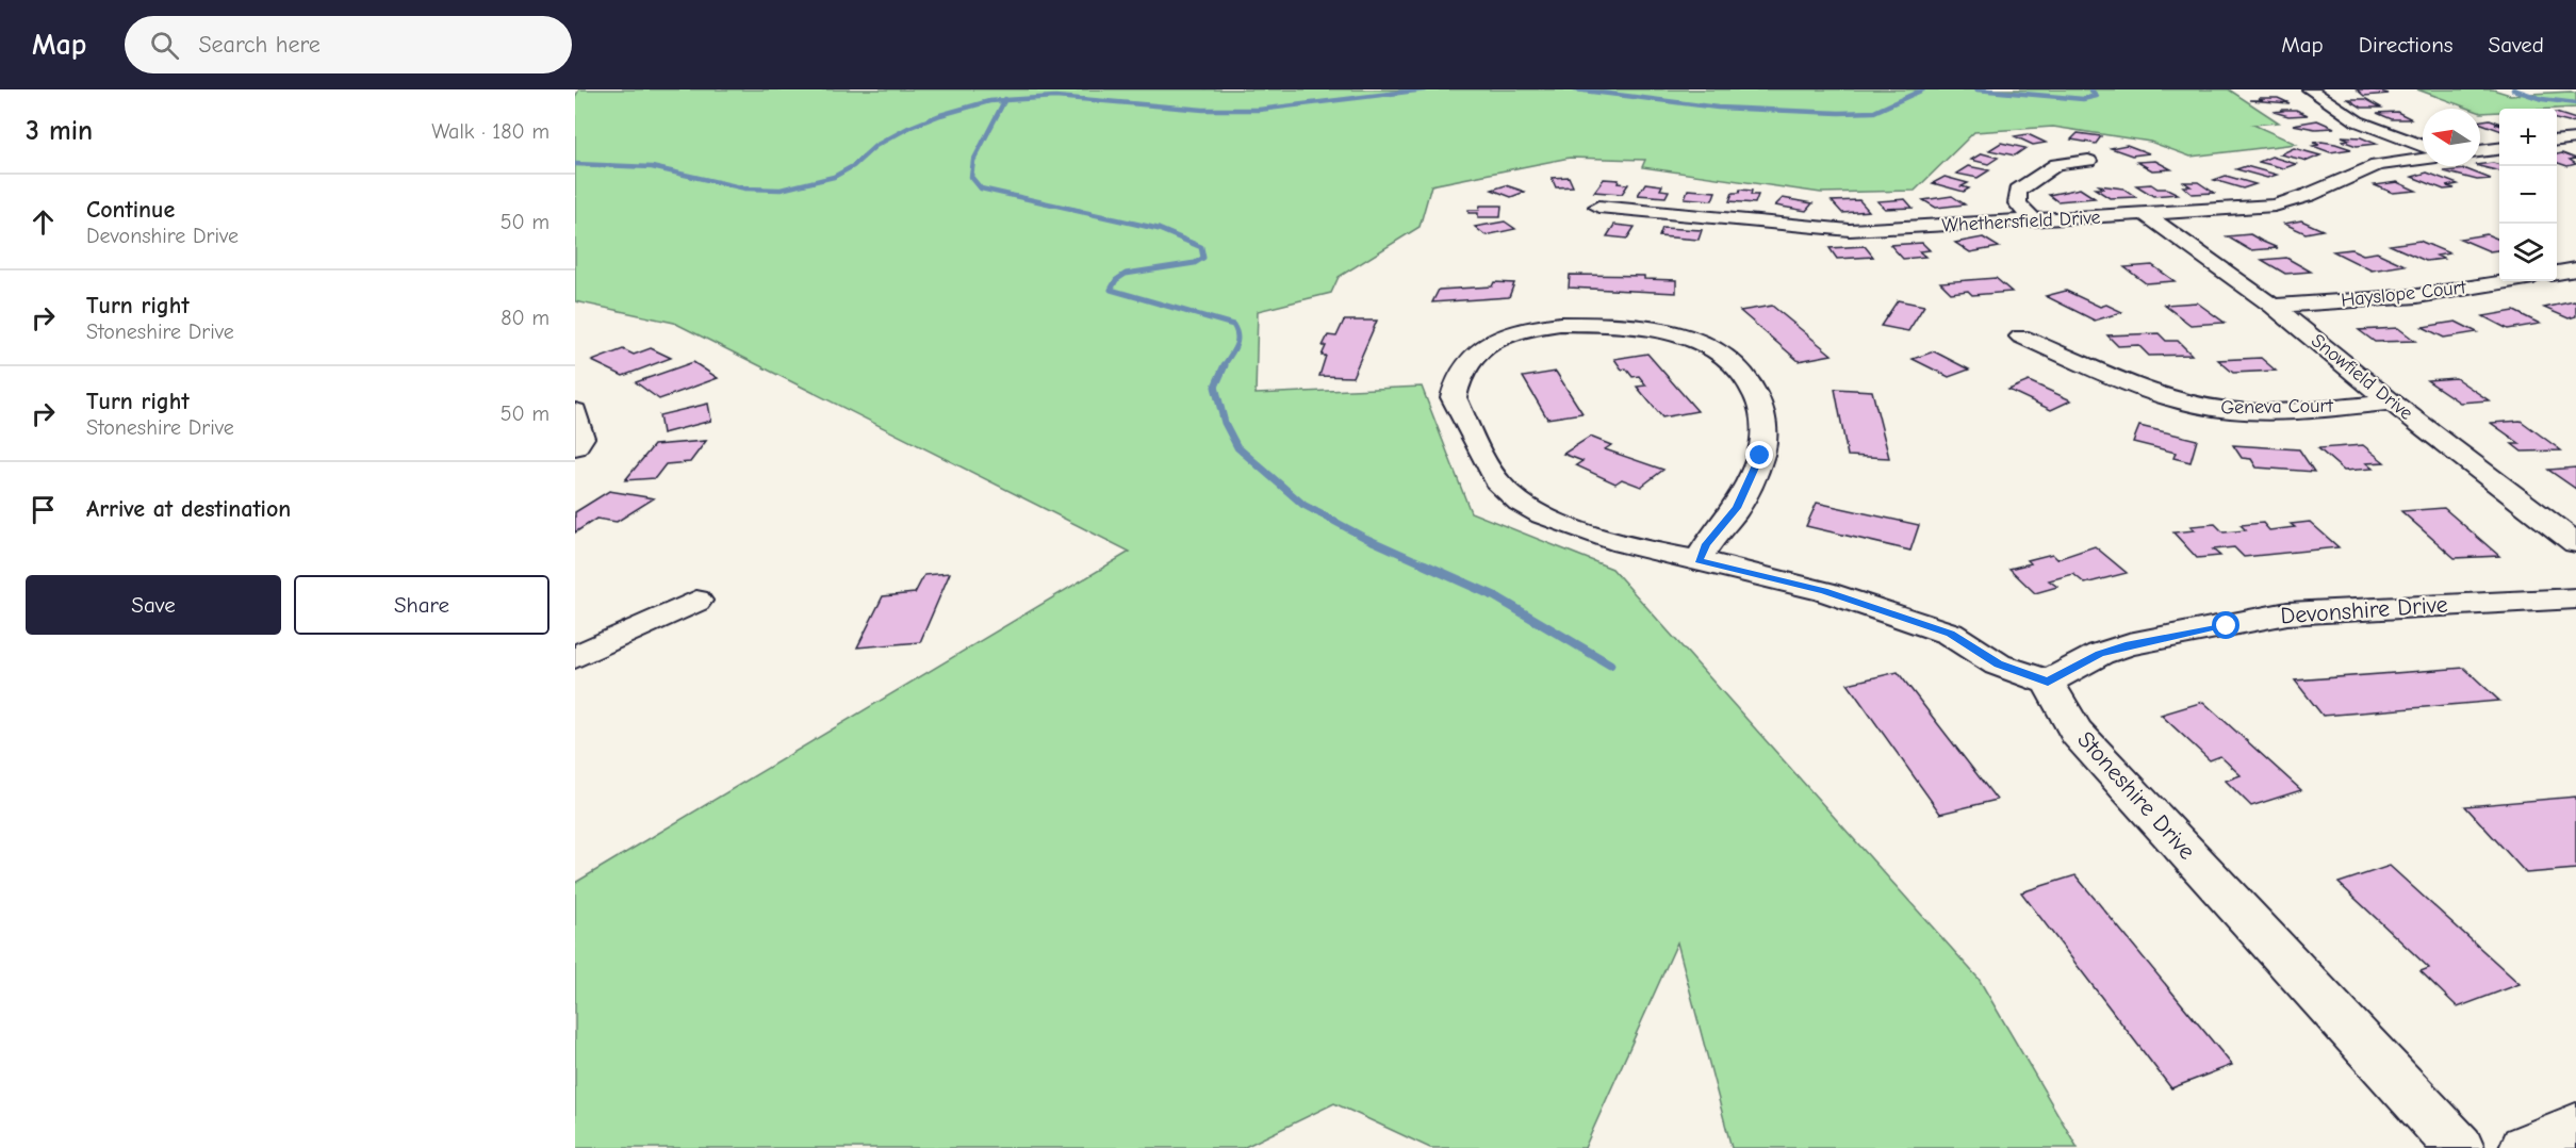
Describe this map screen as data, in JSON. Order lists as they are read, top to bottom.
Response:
{
  "streets": {
    "street": [
      "Whethersfield Drive",
      "Hayslope Court",
      "Snowfield Drive",
      "Geneva Court",
      "Devonshire Drive",
      "Stoneshire Drive"
    ]
  },
  "crossings": [
    ["Whethersfield Drive", "Snowfield Drive"],
    ["Hayslope Court", "Snowfield Drive"],
    ["Snowfield Drive", "Geneva Court"],
    ["Devonshire Drive", "Stoneshire Drive"]
  ],
  "north": "left",
  "page": {
    "header": "Map",
    "search": "Search here",
    "nav": ["Map", "Directions", "Saved"],
    "heading": ["3 min", "Walk · 180 m"],
    "map_buttons": ["+", "−"],
    "list": [
      ["Continue", "Devonshire Drive", "50 m"],
      ["Turn right", "Stoneshire Drive", "80 m"],
      ["Turn right", "Stoneshire Drive", "50 m"],
      "Arrive at destination"
    ],
    "buttons": ["Save", "Share"]
  }
}
